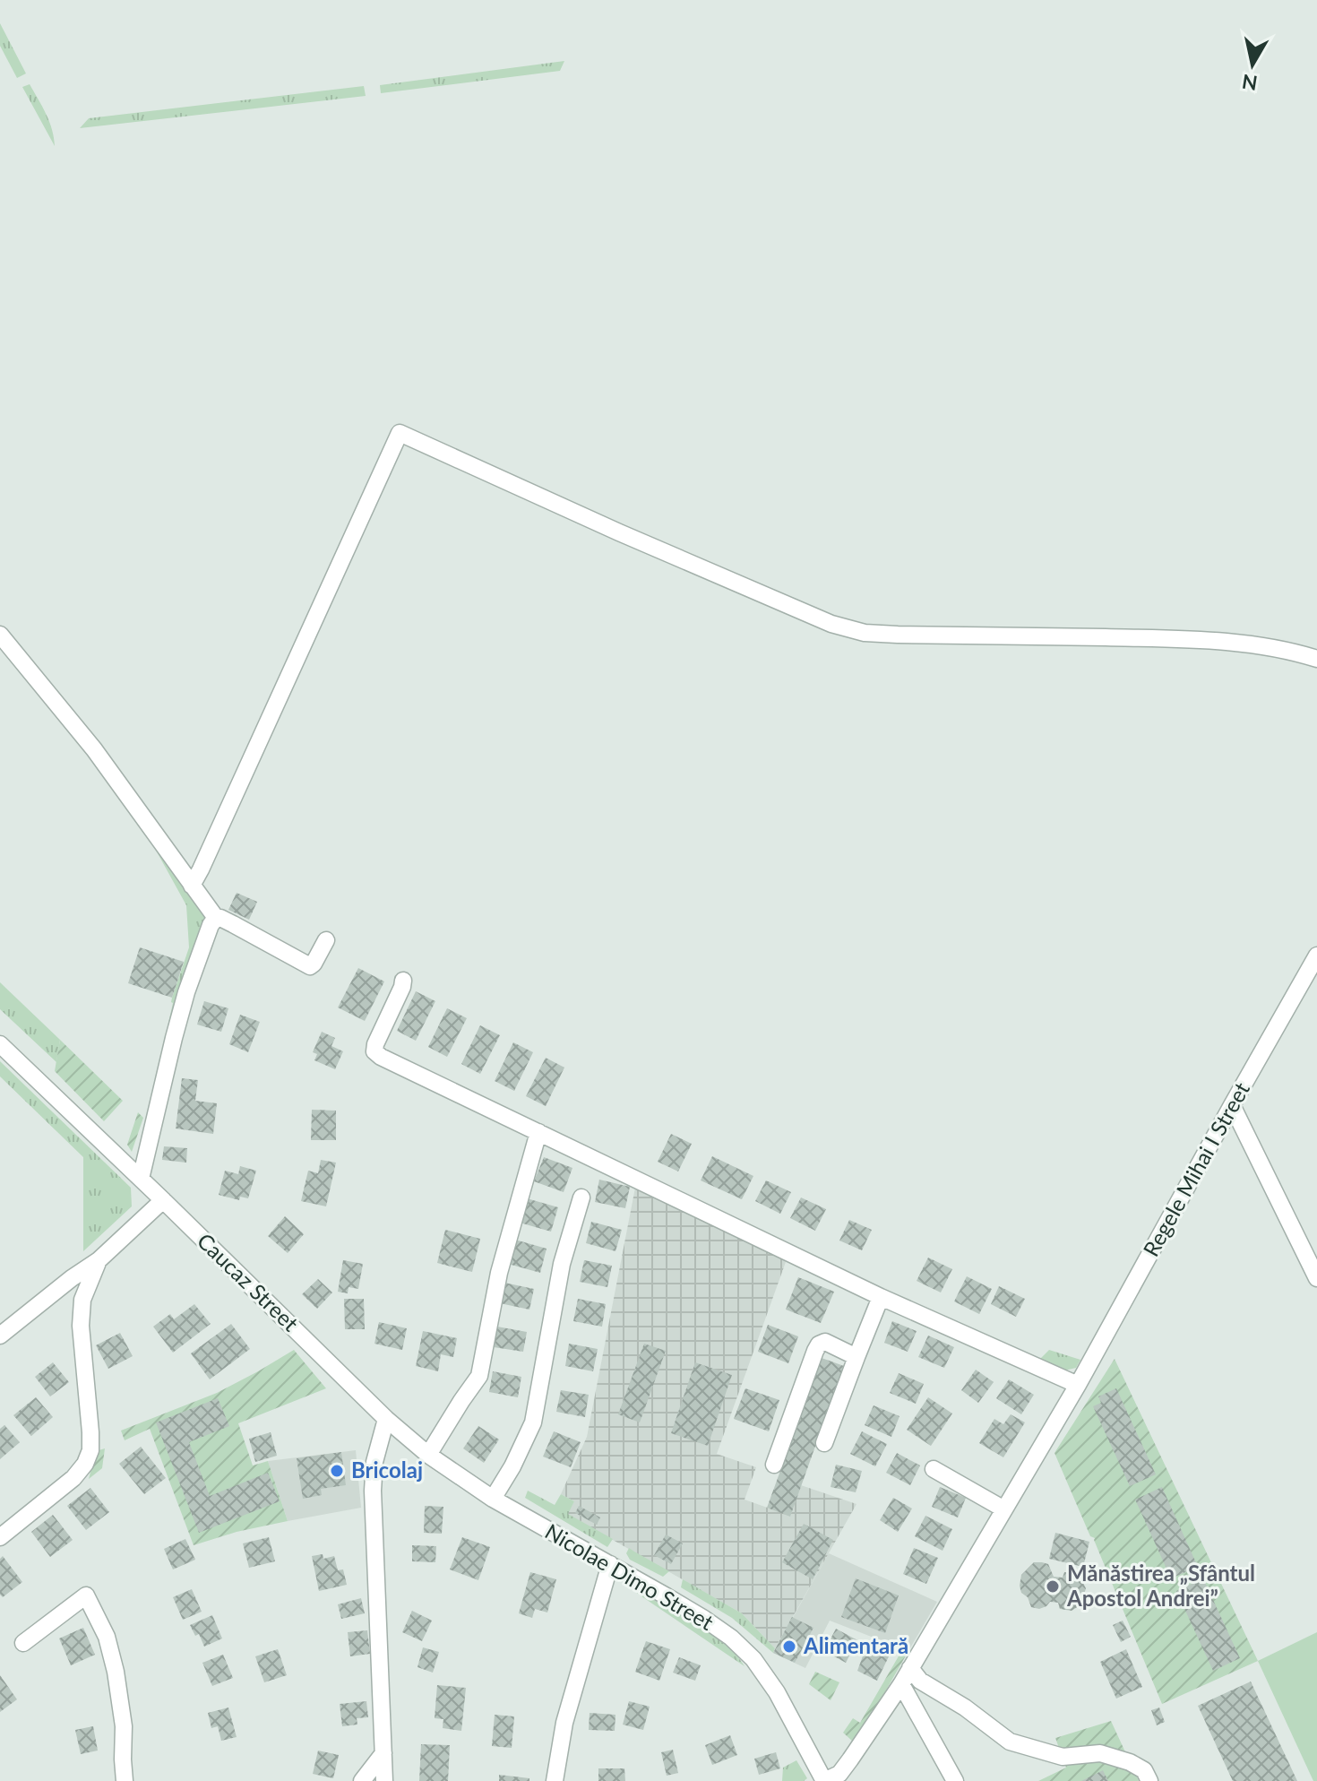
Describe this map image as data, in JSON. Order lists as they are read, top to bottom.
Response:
{
  "streets": {
    "street": ["Regele Mihai I Street", "Caucaz Street", "Nicolae Dimo Street"]
  },
  "crossings": [
    ["Regele Mihai I Street", "Nicolae Dimo Street"],
    ["Caucaz Street", "Nicolae Dimo Street"]
  ],
  "places": ["Bricolaj", "Mănăstirea „Sfântul Apostol Andrei”", "Alimentară"],
  "north": "bottom"
}
